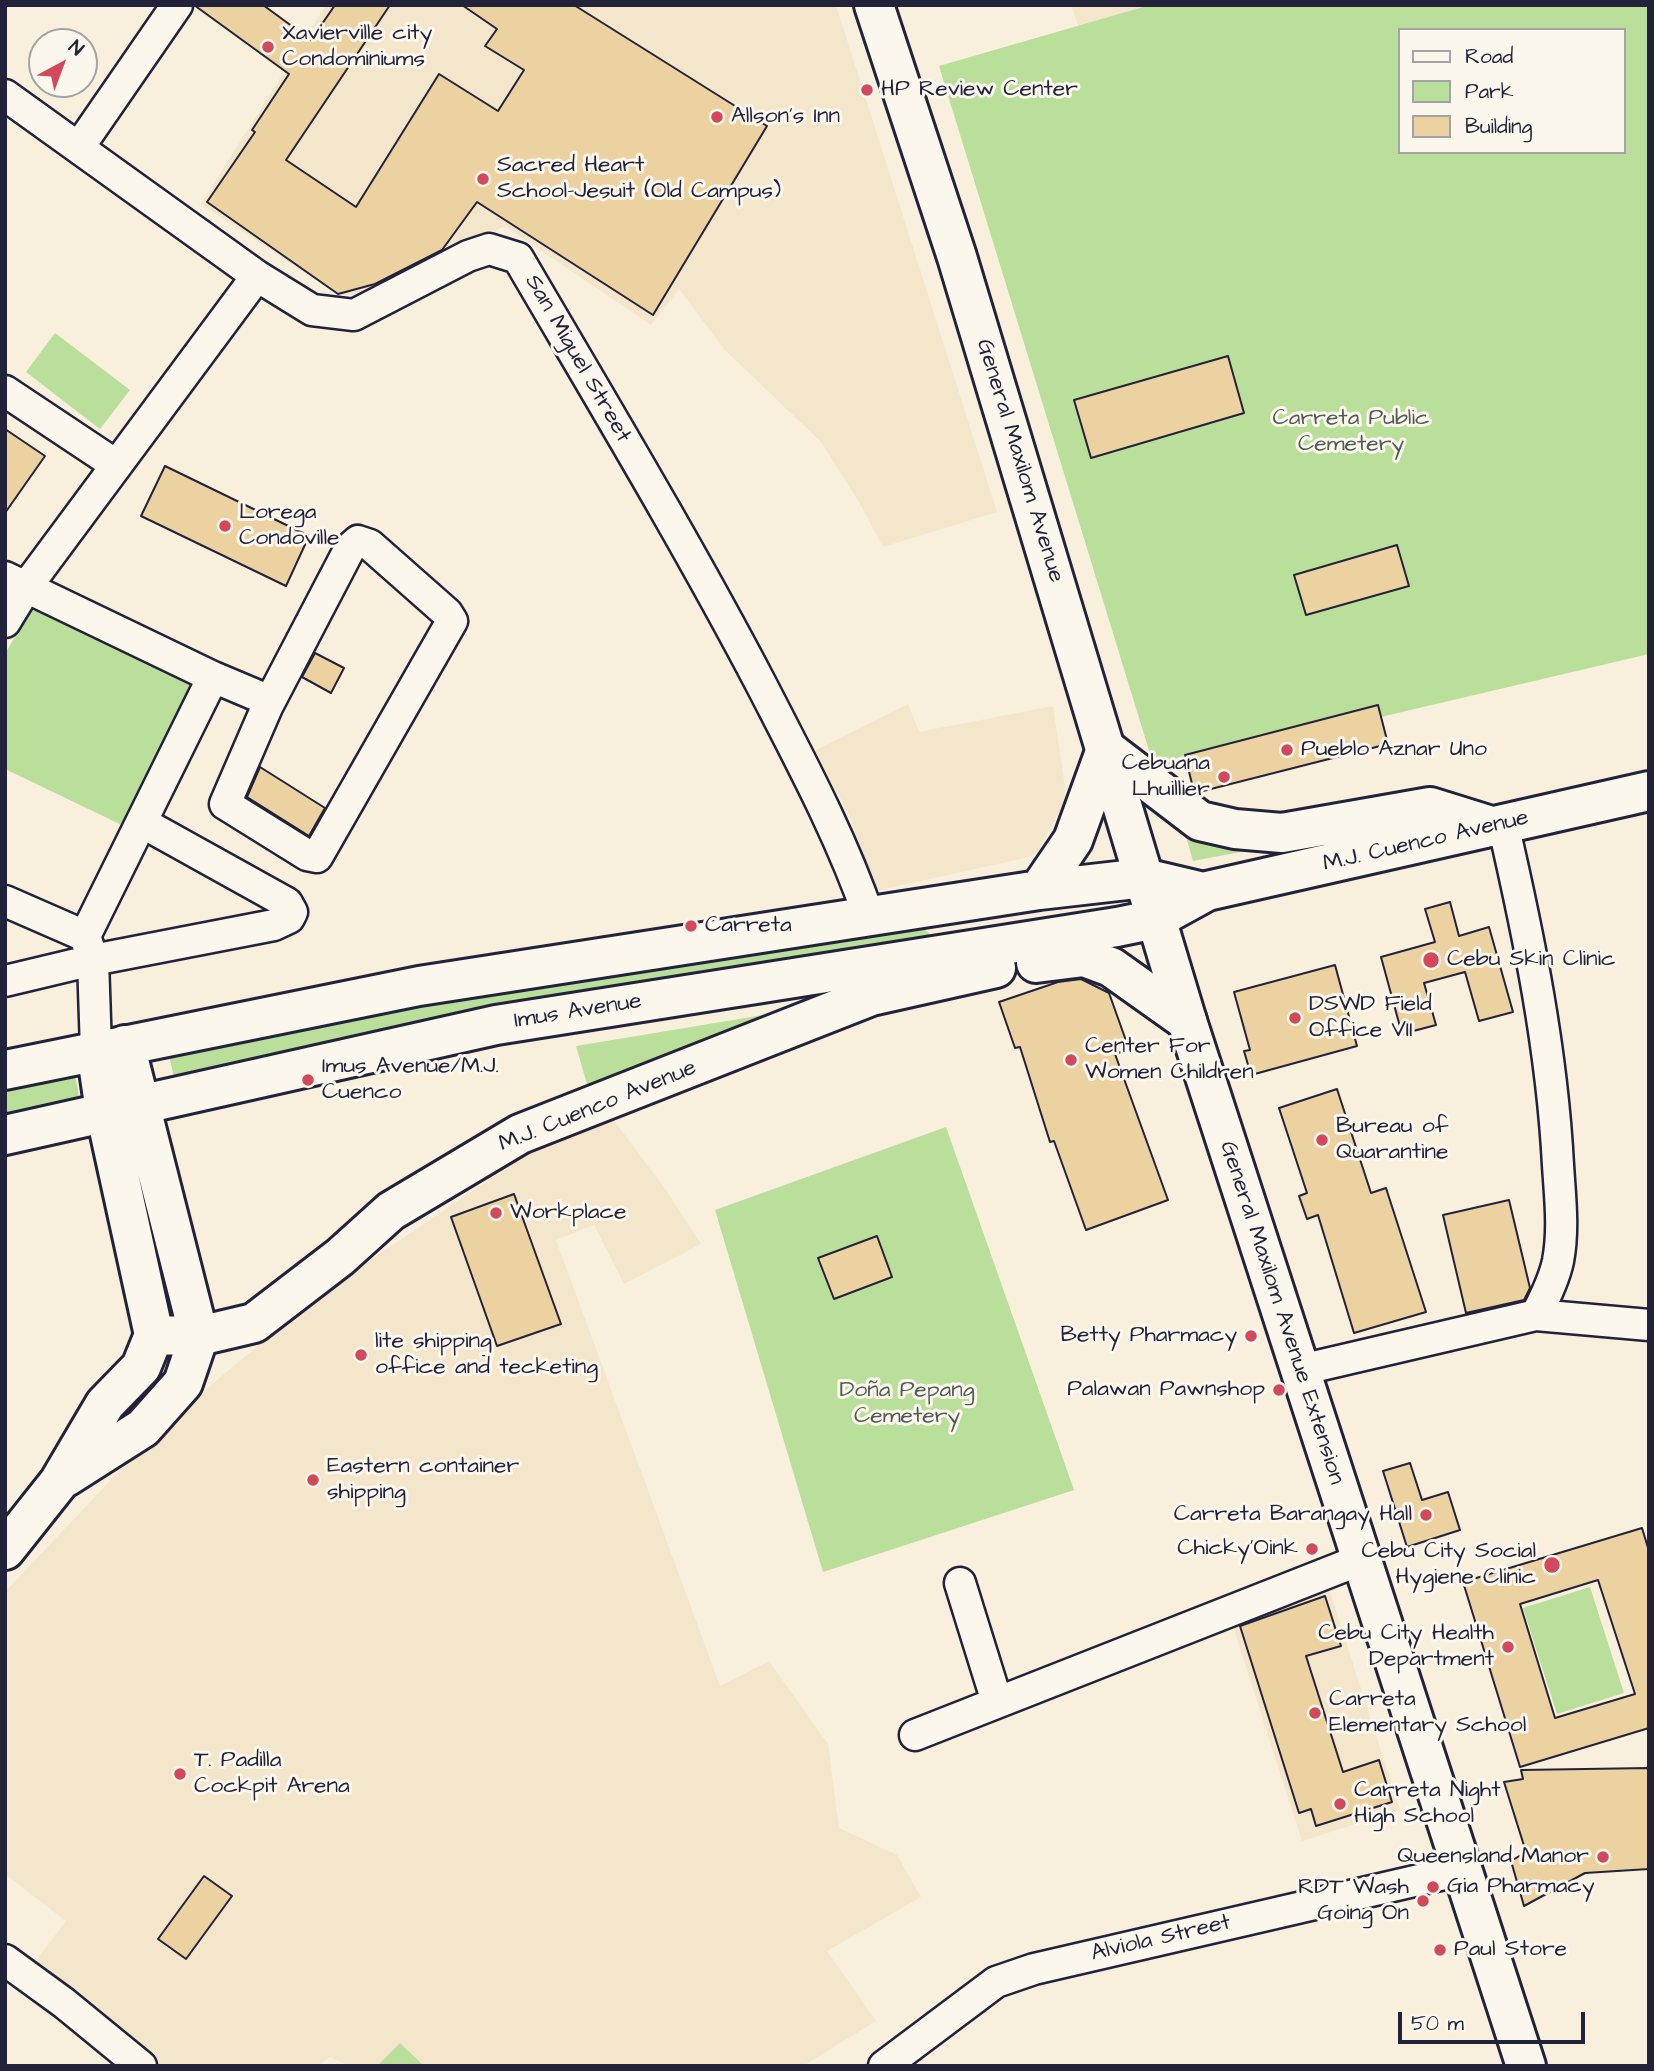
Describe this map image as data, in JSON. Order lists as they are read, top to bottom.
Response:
{
  "streets": {
    "main road": [
      "General Maxilom Avenue",
      "M.J. Cuenco Avenue",
      "Imus Avenue",
      "General Maxilom Avenue Extension"
    ],
    "street": ["San Miguel Street", "Alviola Street"]
  },
  "crossings": [
    ["General Maxilom Avenue", "M.J. Cuenco Avenue"],
    ["General Maxilom Avenue", "Imus Avenue"],
    ["General Maxilom Avenue", "General Maxilom Avenue Extension"],
    ["M.J. Cuenco Avenue", "Imus Avenue"],
    ["M.J. Cuenco Avenue", "General Maxilom Avenue Extension"],
    ["Imus Avenue", "General Maxilom Avenue Extension"],
    ["General Maxilom Avenue Extension", "Alviola Street"]
  ],
  "parks": ["Carreta Public Cemetery", "Doña Pepang Cemetery"],
  "places": [
    "Xavierville city Condominiums",
    "HP Review Center",
    "Allson's Inn",
    "Sacred Heart School-Jesuit (Old Campus)",
    "Lorega Condoville",
    "Pueblo Aznar Uno",
    "Cebuana Lhuillier",
    "Carreta",
    "Cebu Skin Clinic",
    "DSWD Field Office VII",
    "Center For Women Children",
    "Imus Avenue/M.J. Cuenco",
    "Bureau of Quarantine",
    "Workplace",
    "Betty Pharmacy",
    "lite shipping office and tecketing",
    "Palawan Pawnshop",
    "Eastern container shipping",
    "Carreta Barangay Hall",
    "Chicky'Oink",
    "Cebu City Social Hygiene Clinic",
    "Cebu City Health Department",
    "Carreta Elementary School",
    "T. Padilla Cockpit Arena",
    "Carreta Night High School",
    "Queensland Manor",
    "Gia Pharmacy",
    "RDT Wash Going On",
    "Paul Store"
  ],
  "legend": ["Road", "Park", "Building"],
  "scale_bar": "50 m",
  "north": "top right"
}
